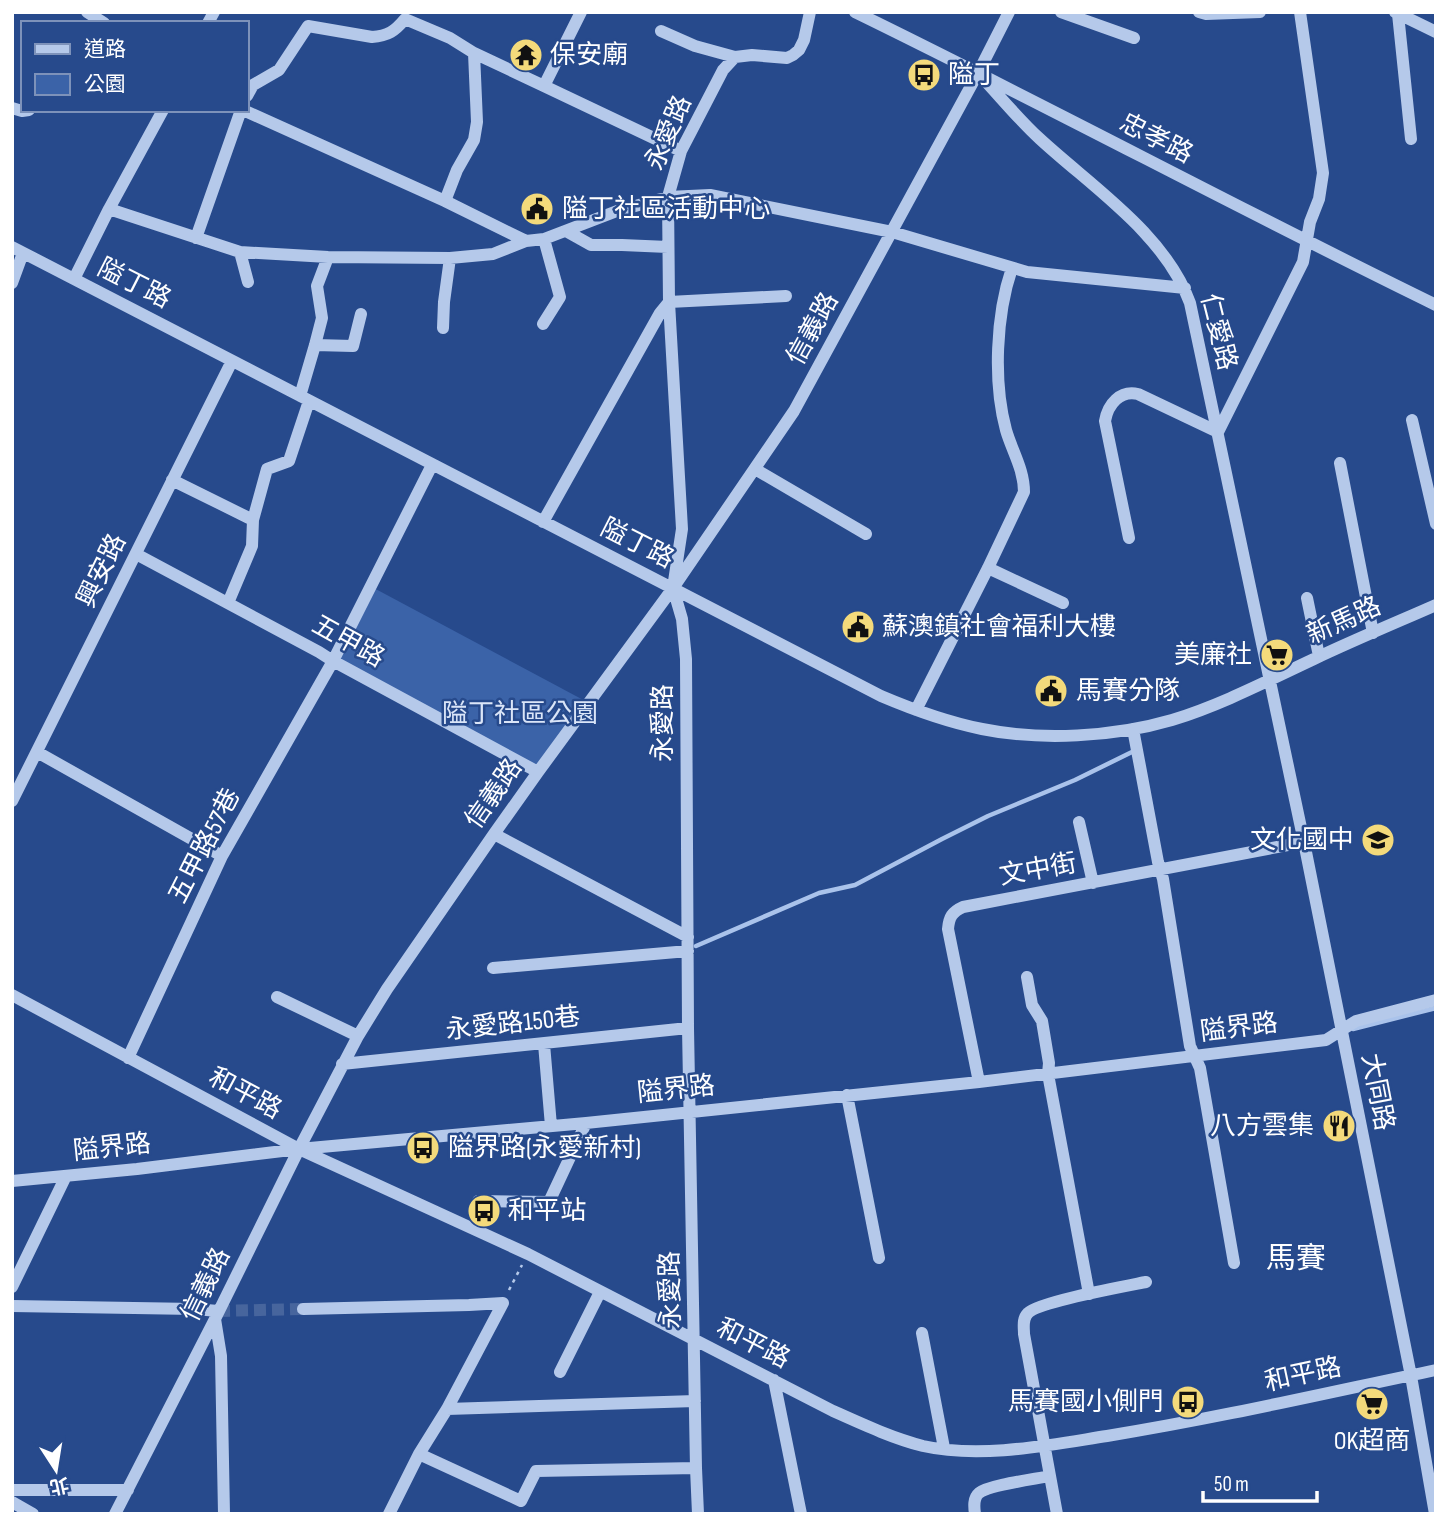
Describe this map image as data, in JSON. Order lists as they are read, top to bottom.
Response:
{
  "streets": {
    "street": [
      "永愛路",
      "忠孝路",
      "隘丁路",
      "信義路",
      "仁愛路",
      "興安路",
      "新馬路",
      "五甲路",
      "五甲路57巷",
      "文中街",
      "永愛路150巷",
      "隘界路",
      "大同路",
      "和平路"
    ]
  },
  "crossings": [
    ["永愛路", "隘丁路"],
    ["永愛路", "信義路"],
    ["永愛路", "永愛路150巷"],
    ["永愛路", "隘界路"],
    ["永愛路", "和平路"],
    ["忠孝路", "信義路"],
    ["忠孝路", "仁愛路"],
    ["隘丁路", "信義路"],
    ["隘丁路", "仁愛路"],
    ["隘丁路", "興安路"],
    ["隘丁路", "新馬路"],
    ["隘丁路", "五甲路57巷"],
    ["隘丁路", "大同路"],
    ["信義路", "仁愛路"],
    ["信義路", "五甲路"],
    ["信義路", "永愛路150巷"],
    ["信義路", "隘界路"],
    ["信義路", "和平路"],
    ["仁愛路", "新馬路"],
    ["仁愛路", "大同路"],
    ["興安路", "五甲路"],
    ["新馬路", "大同路"],
    ["五甲路", "五甲路57巷"],
    ["五甲路57巷", "和平路"],
    ["文中街", "隘界路"],
    ["文中街", "大同路"],
    ["隘界路", "大同路"],
    ["隘界路", "和平路"],
    ["大同路", "和平路"]
  ],
  "districts": ["馬賽"],
  "parks": ["隘丁社區公園"],
  "places": {
    "temple": ["保安廟"],
    "bus stop": [
      "隘丁",
      "隘界路(永愛新村)",
      "和平站",
      "馬賽國小側門"
    ],
    "public building": ["隘丁社區活動中心", "蘇澳鎮社會福利大樓", "馬賽分隊"],
    "supermarket": ["美廉社", "OK超商"],
    "school or university": ["文化國中"],
    "restaurant": ["八方雲集"]
  },
  "legend": ["道路", "公園"],
  "scale_bar": "50 m",
  "north": "bottom"
}
